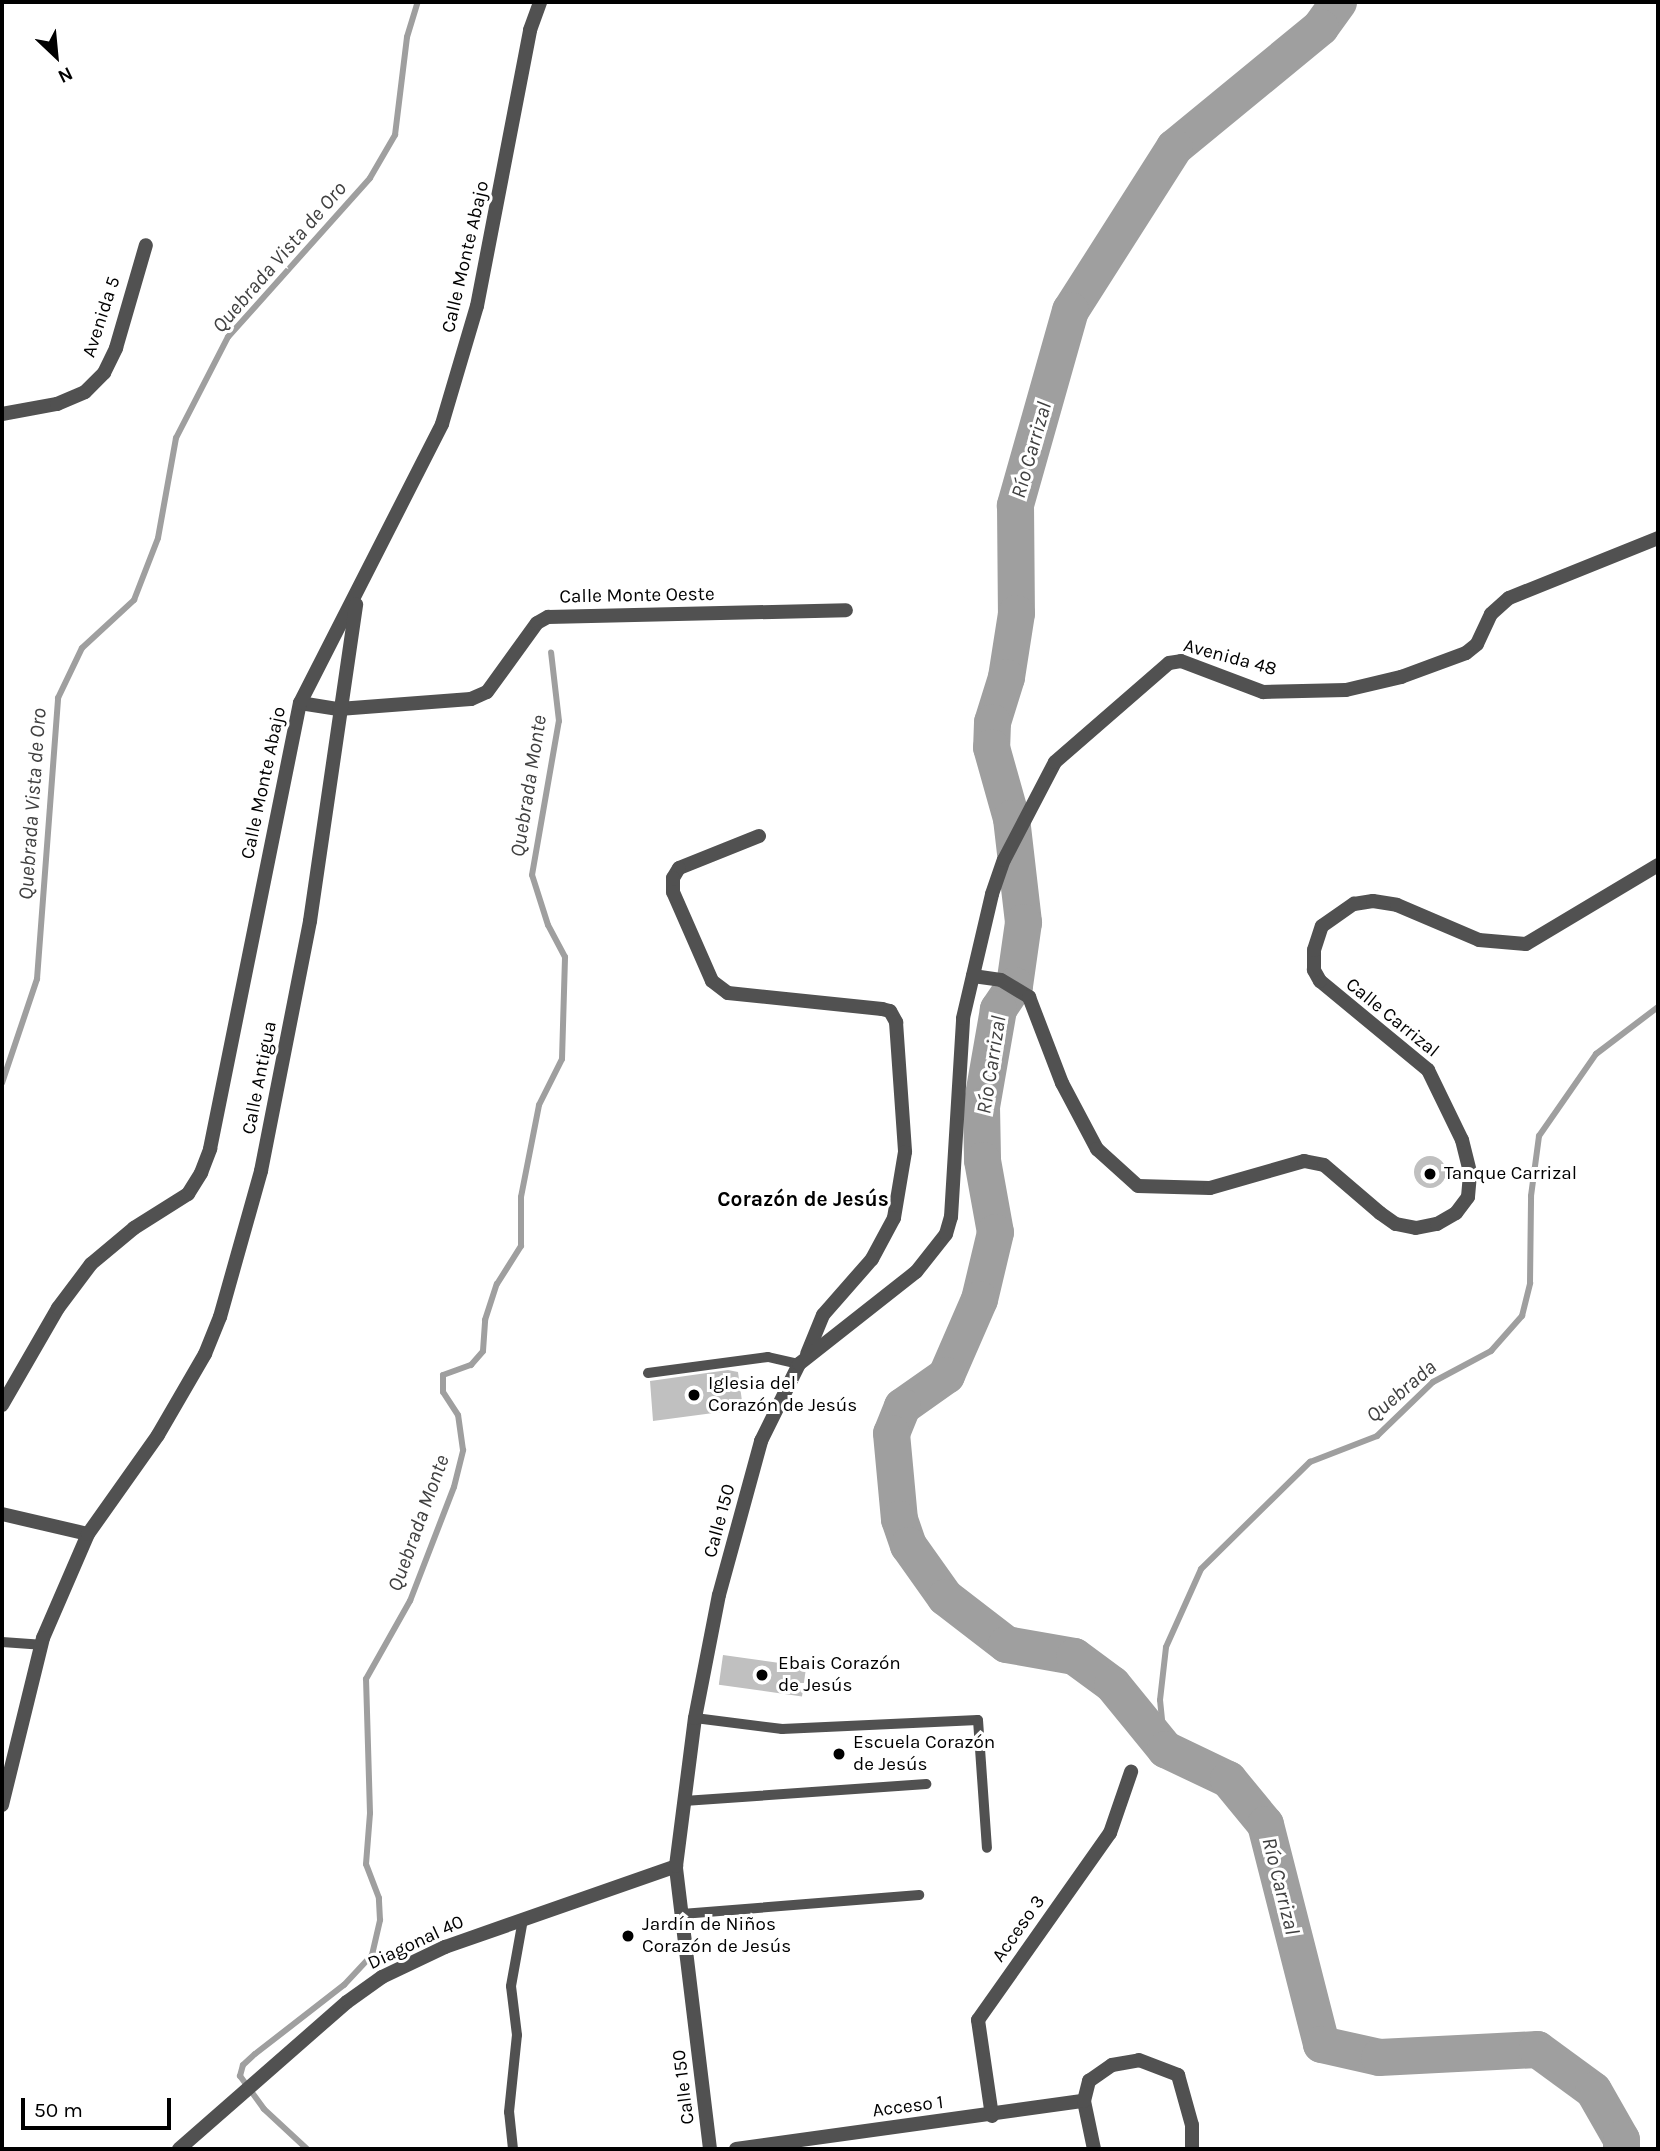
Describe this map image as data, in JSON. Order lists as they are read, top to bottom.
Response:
{
  "streets": {
    "street": [
      "Calle Monte Abajo",
      "Avenida 5",
      "Calle Monte Oeste",
      "Avenida 48",
      "Calle Carrizal",
      "Calle Antigua",
      "Calle 150",
      "Acceso 3",
      "Diagonal 40",
      "Acceso 1"
    ]
  },
  "crossings": [
    ["Calle Monte Abajo", "Calle Monte Oeste"],
    ["Calle Monte Abajo", "Calle Antigua"],
    ["Calle Monte Oeste", "Calle Antigua"],
    ["Avenida 48", "Calle Carrizal"],
    ["Avenida 48", "Calle 150"],
    ["Calle Carrizal", "Calle 150"],
    ["Calle 150", "Diagonal 40"],
    ["Acceso 3", "Acceso 1"]
  ],
  "districts": ["Corazón de Jesús"],
  "water": [
    "Quebrada Vista de Oro",
    "Río Carrizal",
    "Quebrada Monte",
    "Quebrada"
  ],
  "places": [
    "Tanque Carrizal",
    "Iglesia del Corazón de Jesús",
    "Ebais Corazón de Jesús",
    "Escuela Corazón de Jesús",
    "Jardín de Niños Corazón de Jesús"
  ],
  "scale_bar": "50 m",
  "north": "bottom right"
}
